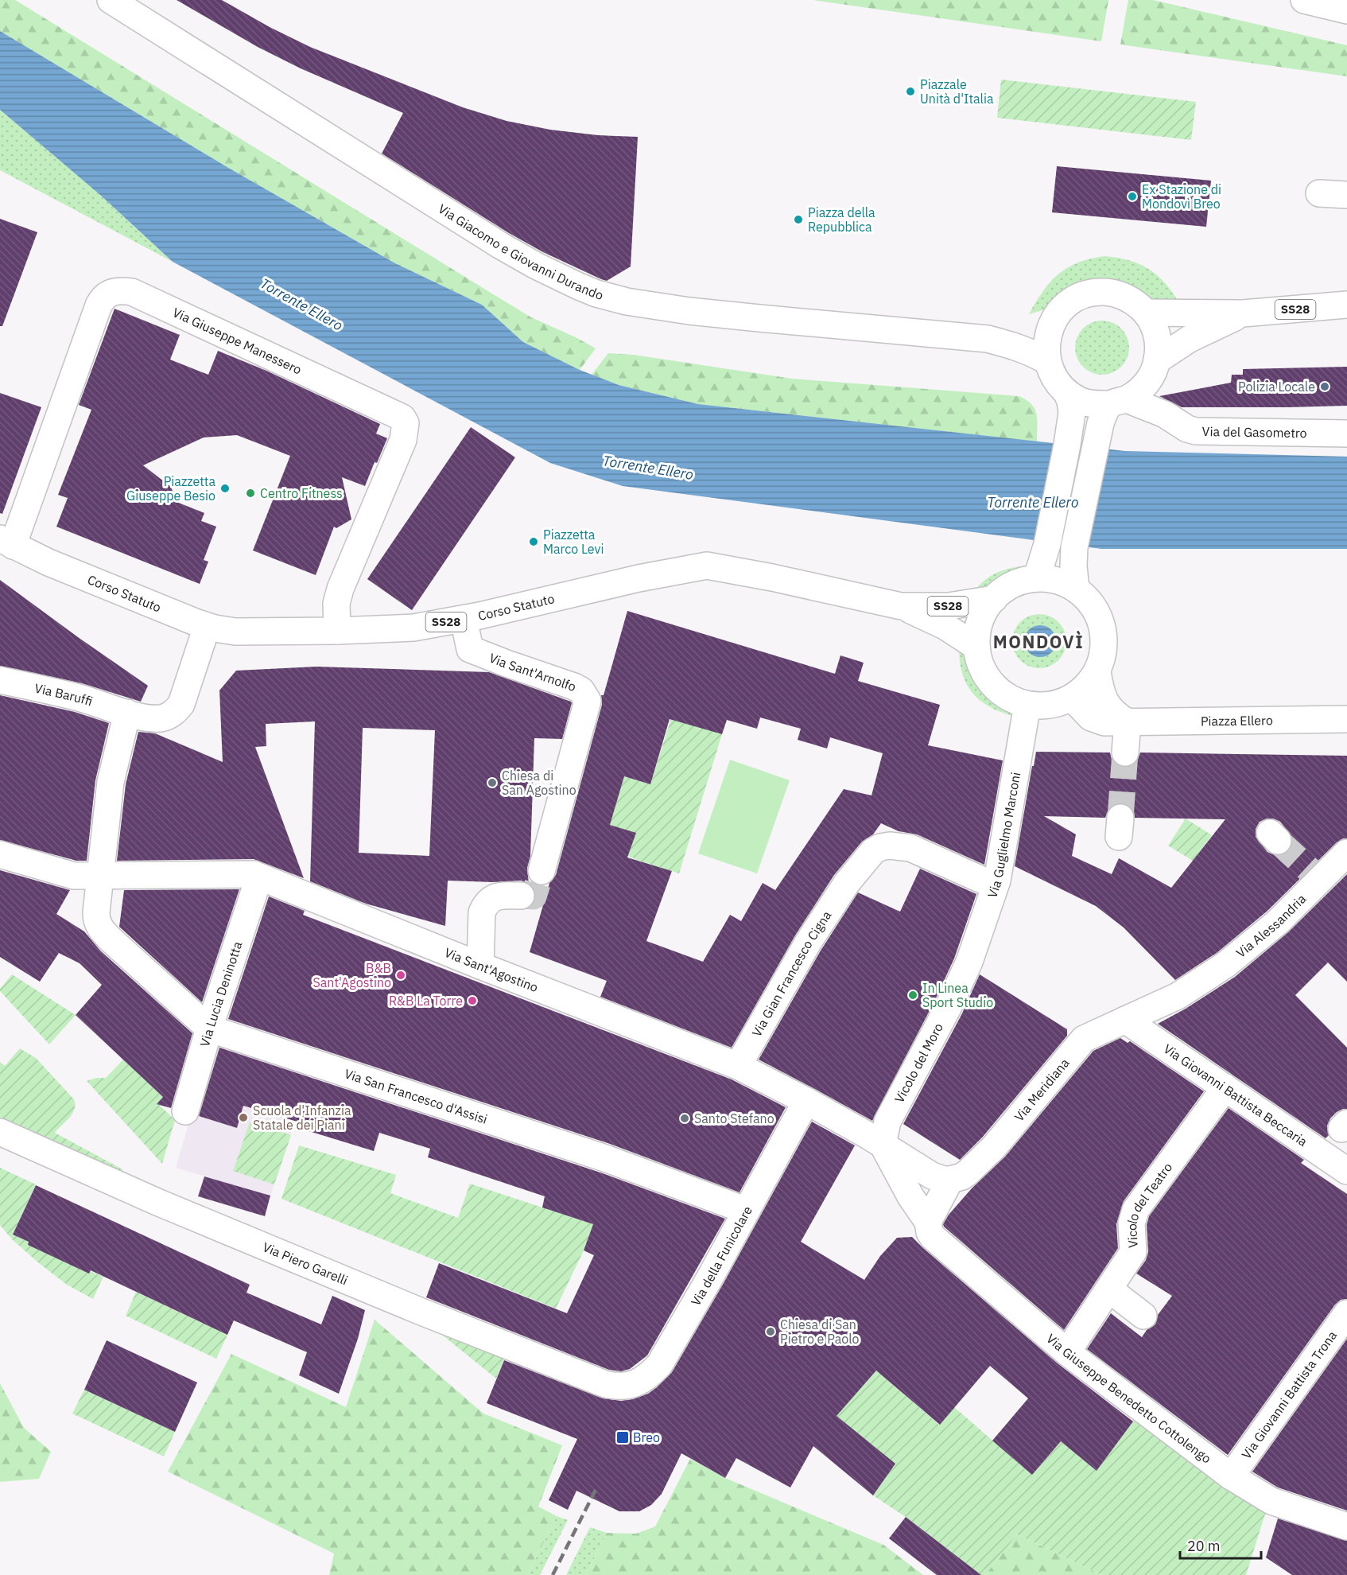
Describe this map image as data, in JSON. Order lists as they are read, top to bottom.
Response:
{
  "streets": {
    "street": [
      "Via Giacomo e Giovanni Durando",
      "SS28",
      "Via Giuseppe Manessero",
      "Via del Gasometro",
      "Corso Statuto",
      "Via Sant'Arnolfo",
      "Via Baruffi",
      "Piazza Ellero",
      "Via Guglielmo Marconi",
      "Via Alessandria",
      "Via Sant'Agostino",
      "Via Gian Francesco Cigna",
      "Via Lucia Deninotta",
      "Vicolo del Moro",
      "Via Meridiana",
      "Via Giovanni Battista Beccaria",
      "Via San Francesco d'Assisi",
      "Vicolo del Teatro",
      "Via della Funicolare",
      "Via Piero Garelli",
      "Via Giovanni Battista Trona",
      "Via Giuseppe Benedetto Cottolengo"
    ]
  },
  "crossings": [
    ["Via Giacomo e Giovanni Durando", "SS28"],
    ["Via Giacomo e Giovanni Durando", "Via del Gasometro"],
    ["SS28", "Via del Gasometro"],
    ["Via Giuseppe Manessero", "Corso Statuto"],
    ["Corso Statuto", "Via Sant'Arnolfo"],
    ["Corso Statuto", "Via Baruffi"],
    ["Corso Statuto", "Piazza Ellero"],
    ["Corso Statuto", "Via Guglielmo Marconi"],
    ["Via Baruffi", "Via San Francesco d'Assisi"],
    ["Piazza Ellero", "Via Guglielmo Marconi"],
    ["Via Guglielmo Marconi", "Vicolo del Moro"],
    ["Via Alessandria", "Via Meridiana"],
    ["Via Alessandria", "Via Giovanni Battista Beccaria"],
    ["Via Sant'Agostino", "Via Gian Francesco Cigna"],
    ["Via Sant'Agostino", "Via Lucia Deninotta"],
    ["Via Sant'Agostino", "Vicolo del Moro"],
    ["Via Sant'Agostino", "Via Meridiana"],
    ["Via Sant'Agostino", "Via San Francesco d'Assisi"],
    ["Via Sant'Agostino", "Via della Funicolare"],
    ["Via Sant'Agostino", "Via Giuseppe Benedetto Cottolengo"],
    ["Via Lucia Deninotta", "Via San Francesco d'Assisi"],
    ["Vicolo del Moro", "Via Giuseppe Benedetto Cottolengo"],
    ["Via Meridiana", "Via Giovanni Battista Beccaria"],
    ["Via Meridiana", "Via Giuseppe Benedetto Cottolengo"],
    ["Via Giovanni Battista Beccaria", "Vicolo del Teatro"],
    ["Via San Francesco d'Assisi", "Via della Funicolare"],
    ["Vicolo del Teatro", "Via Giuseppe Benedetto Cottolengo"],
    ["Via della Funicolare", "Via Piero Garelli"],
    ["Via Giovanni Battista Trona", "Via Giuseppe Benedetto Cottolengo"]
  ],
  "districts": ["MONDOVÌ"],
  "water": ["Torrente Ellero"],
  "places": {
    "other": [
      "Piazzale Unità d'Italia",
      "Ex Stazione di Mondovì Breo",
      "Piazza della Repubblica",
      "Polizia Locale",
      "Piazzetta Giuseppe Besio",
      "Centro Fitness",
      "Piazzetta Marco Levi",
      "Chiesa di San Agostino",
      "B&B Sant'Agostino",
      "In Linea Sport Studio",
      "R&B La Torre",
      "Scuola d'Infanzia Statale dei Piani",
      "Santo Stefano",
      "Chiesa di San Pietro e Paolo"
    ],
    "transit": ["Breo"]
  },
  "scale_bar": "20 m"
}
